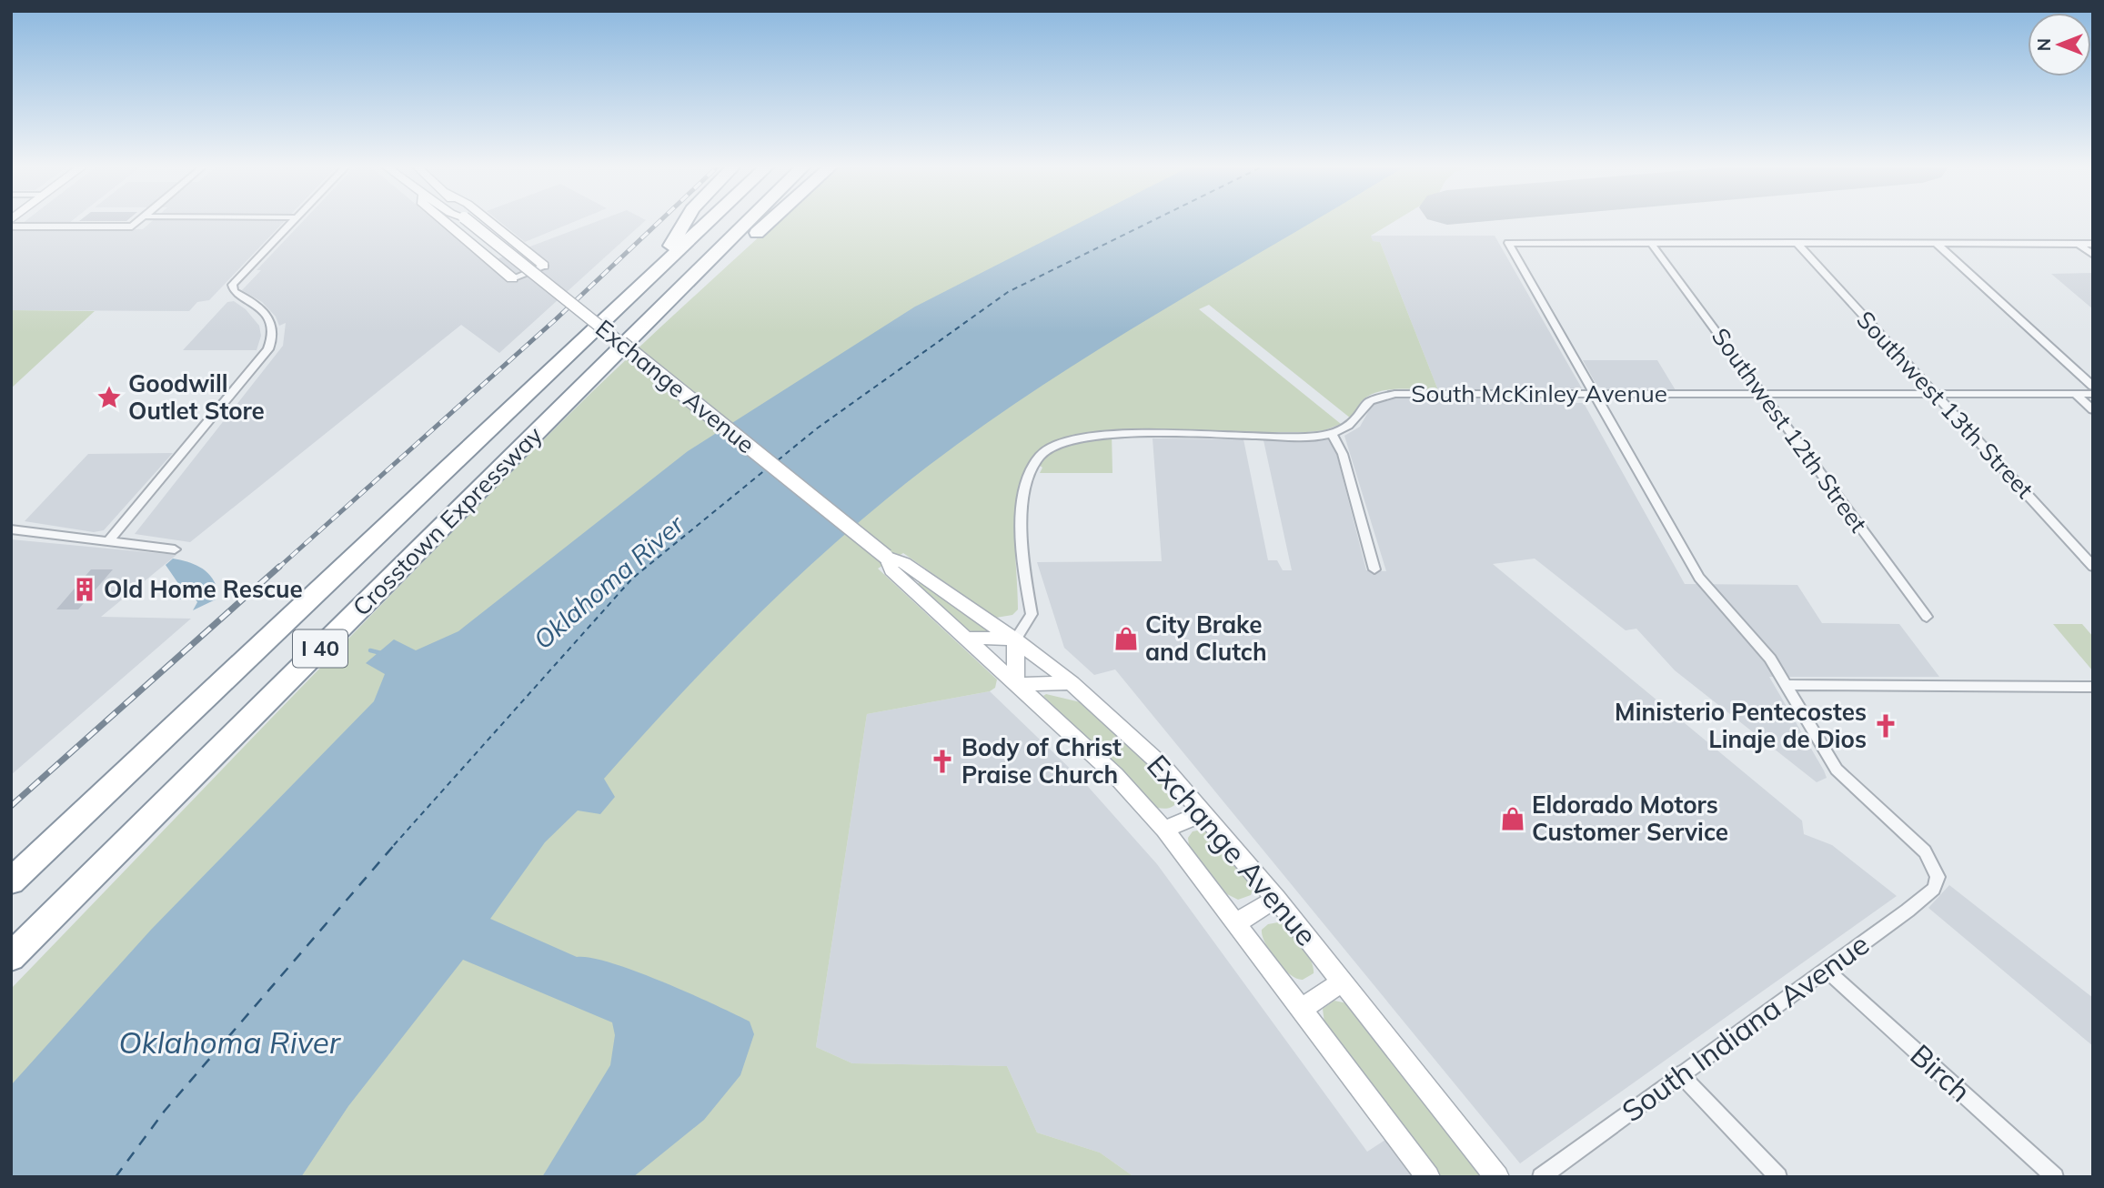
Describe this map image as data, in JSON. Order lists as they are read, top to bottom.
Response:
{
  "streets": {
    "highway": ["Crosstown Expressway", "I 40"],
    "main road": ["Exchange Avenue"],
    "street": [
      "South McKinley Avenue",
      "Southwest 13th Street",
      "Southwest 12th Street",
      "South Indiana Avenue",
      "Birch"
    ]
  },
  "crossings": [
    ["Exchange Avenue", "South McKinley Avenue"],
    ["South McKinley Avenue", "Southwest 13th Street"],
    ["South McKinley Avenue", "Southwest 12th Street"],
    ["South Indiana Avenue", "Birch"]
  ],
  "water": ["Oklahoma River"],
  "places": {
    "place": ["Goodwill Outlet Store"],
    "building": ["Old Home Rescue"],
    "shop": ["City Brake and Clutch", "Eldorado Motors Customer Service"],
    "church": ["Ministerio Pentecostes Linaje de Dios", "Body of Christ Praise Church"]
  },
  "north": "left"
}
